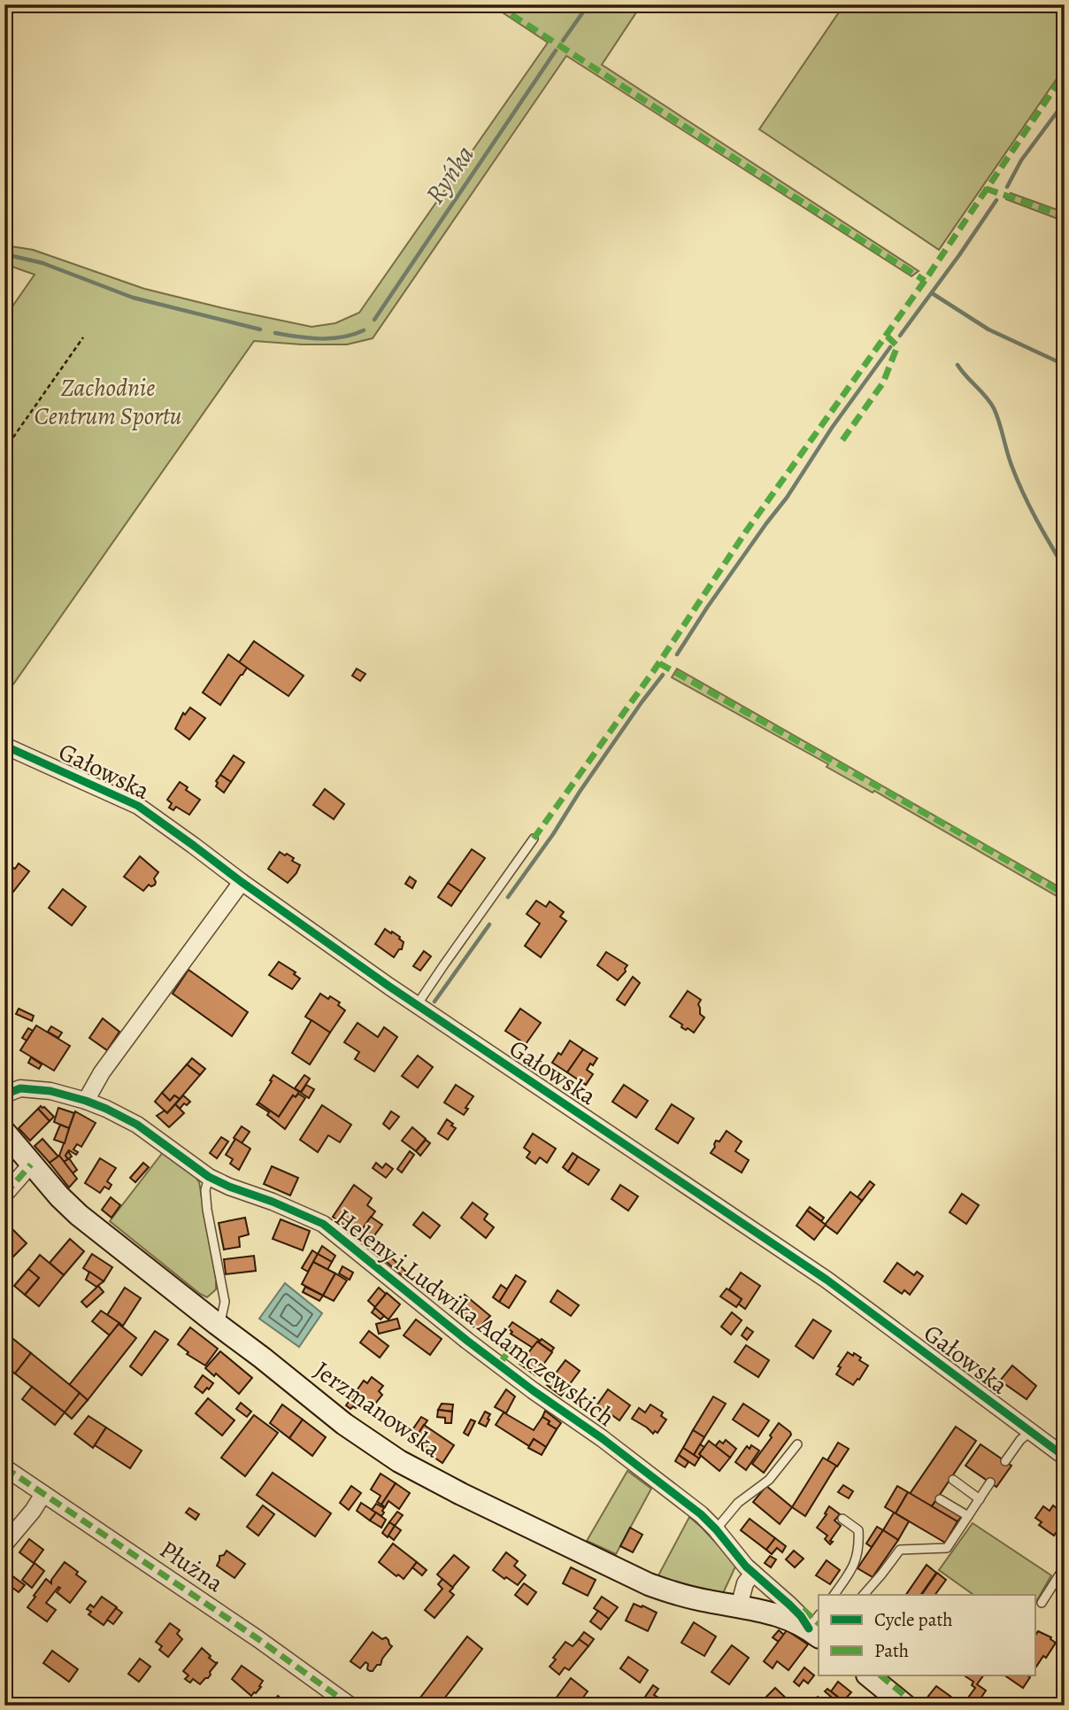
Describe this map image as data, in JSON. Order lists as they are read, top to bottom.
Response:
{
  "streets": {
    "street": [
      "Gałowska",
      "Heleny i Ludwika Adamczewskich",
      "Jerzmanowska",
      "Płużna"
    ]
  },
  "crossings": [
    ["Heleny i Ludwika Adamczewskich", "Jerzmanowska"]
  ],
  "water": ["Ryńka"],
  "parks": ["Zachodnie Centrum Sportu"],
  "legend": ["Cycle path", "Path"]
}
